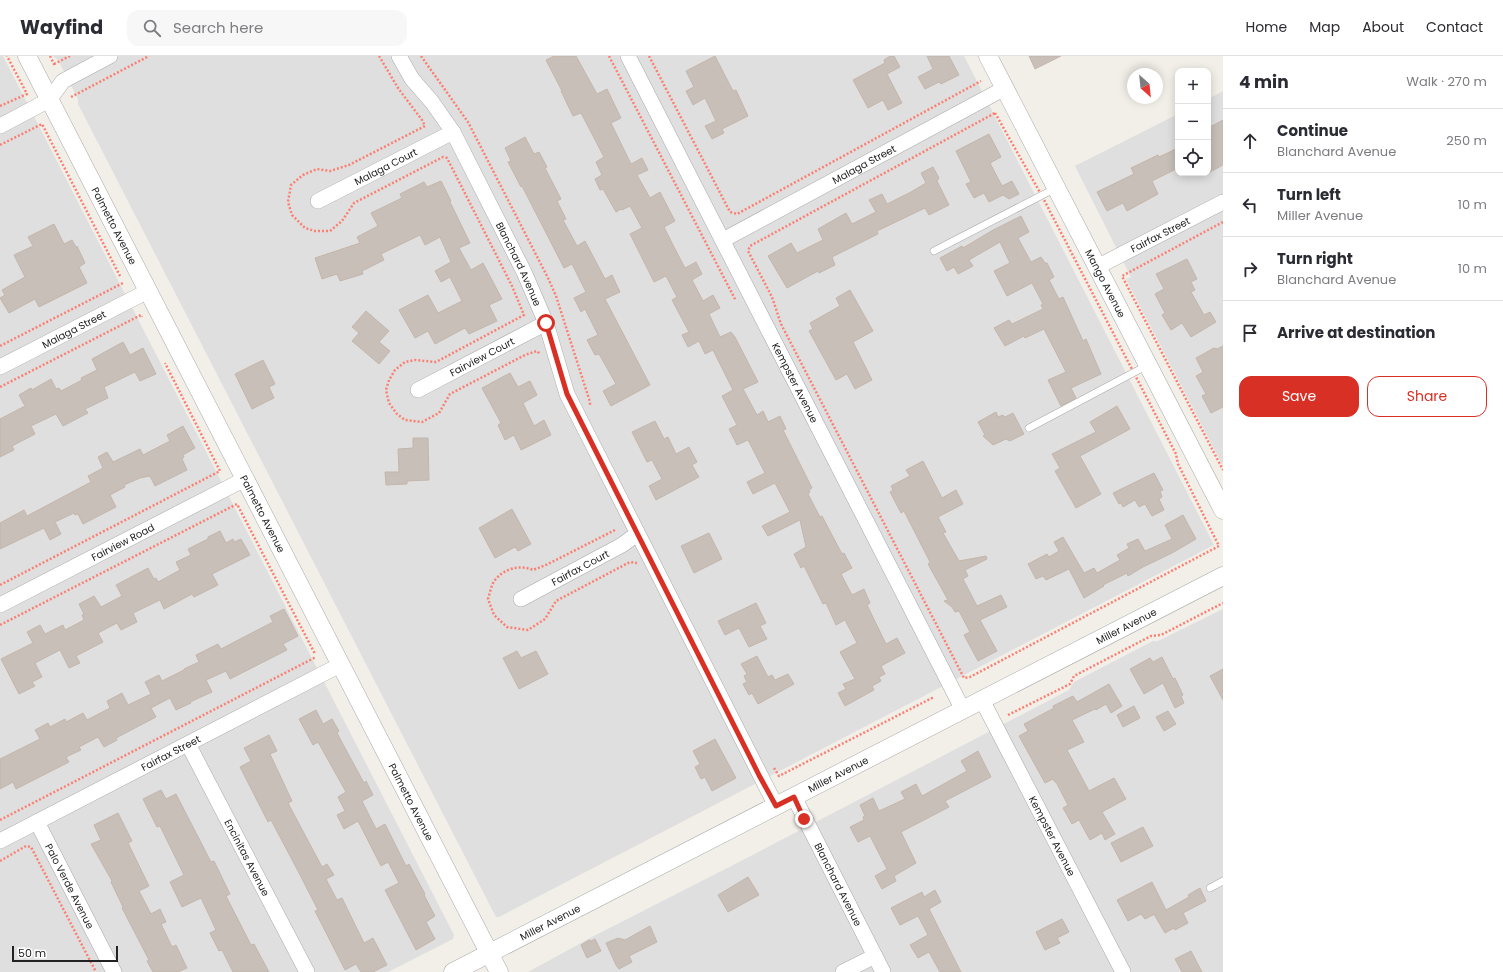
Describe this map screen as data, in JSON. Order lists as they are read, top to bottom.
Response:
{
  "streets": {
    "street": [
      "Malaga Street",
      "Malaga Court",
      "Palmetto Avenue",
      "Fairfax Street",
      "Blanchard Avenue",
      "Mango Avenue",
      "Fairview Court",
      "Kempster Avenue",
      "Fairview Road",
      "Fairfax Court",
      "Miller Avenue",
      "Encinitas Avenue",
      "Palo Verde Avenue"
    ]
  },
  "crossings": [
    ["Malaga Street", "Palmetto Avenue"],
    ["Malaga Street", "Mango Avenue"],
    ["Malaga Street", "Kempster Avenue"],
    ["Malaga Court", "Blanchard Avenue"],
    ["Palmetto Avenue", "Fairfax Street"],
    ["Palmetto Avenue", "Fairview Road"],
    ["Palmetto Avenue", "Miller Avenue"],
    ["Fairfax Street", "Mango Avenue"],
    ["Fairfax Street", "Encinitas Avenue"],
    ["Fairfax Street", "Palo Verde Avenue"],
    ["Blanchard Avenue", "Fairview Court"],
    ["Blanchard Avenue", "Fairfax Court"],
    ["Blanchard Avenue", "Miller Avenue"],
    ["Kempster Avenue", "Miller Avenue"]
  ],
  "scale_bar": "50 m",
  "north": "bottom right",
  "page": {
    "header": "Wayfind",
    "search": "Search here",
    "nav": [
      "Home",
      "Map",
      "About",
      "Contact"
    ],
    "heading": ["4 min", "Walk · 270 m"],
    "map_buttons": ["+", "−"],
    "list": [
      ["Continue", "Blanchard Avenue", "250 m"],
      ["Turn left", "Miller Avenue", "10 m"],
      ["Turn right", "Blanchard Avenue", "10 m"],
      "Arrive at destination"
    ],
    "buttons": ["Save", "Share"],
    "scale": "50 m"
  }
}
